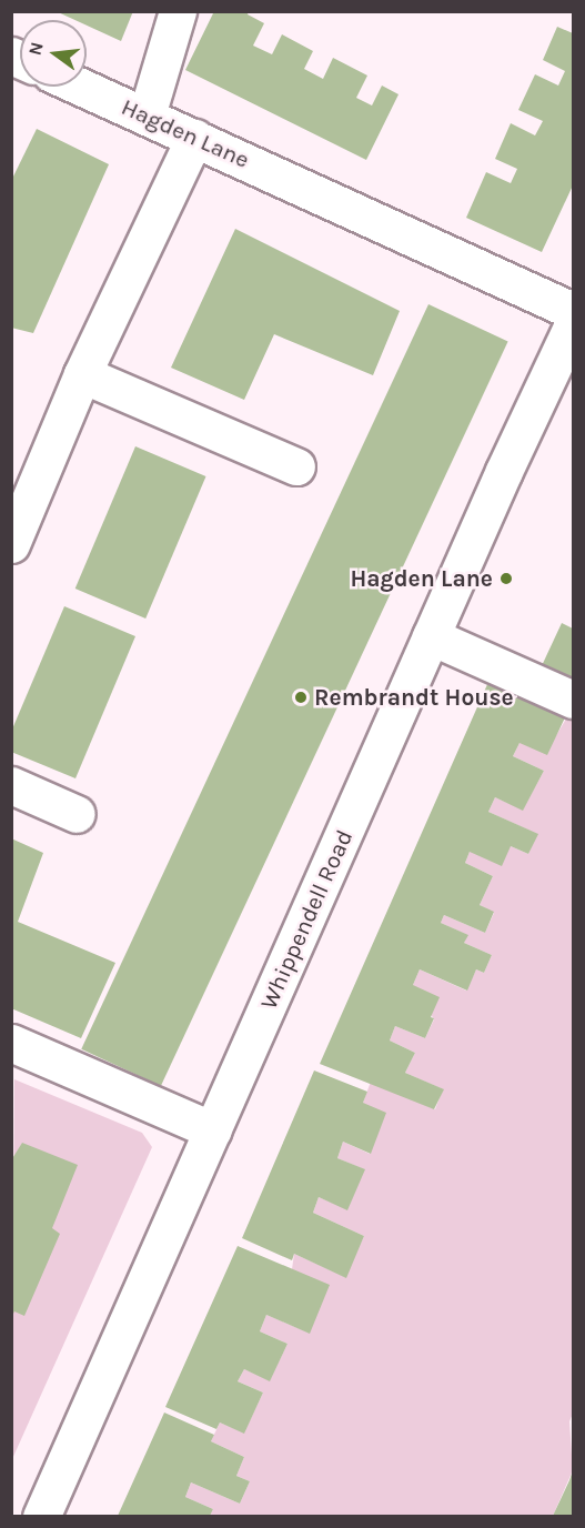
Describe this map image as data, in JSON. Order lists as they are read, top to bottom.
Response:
{
  "streets": {
    "street": ["Hagden Lane", "Whippendell Road"]
  },
  "places": ["Hagden Lane", "Rembrandt House"],
  "north": "left"
}
